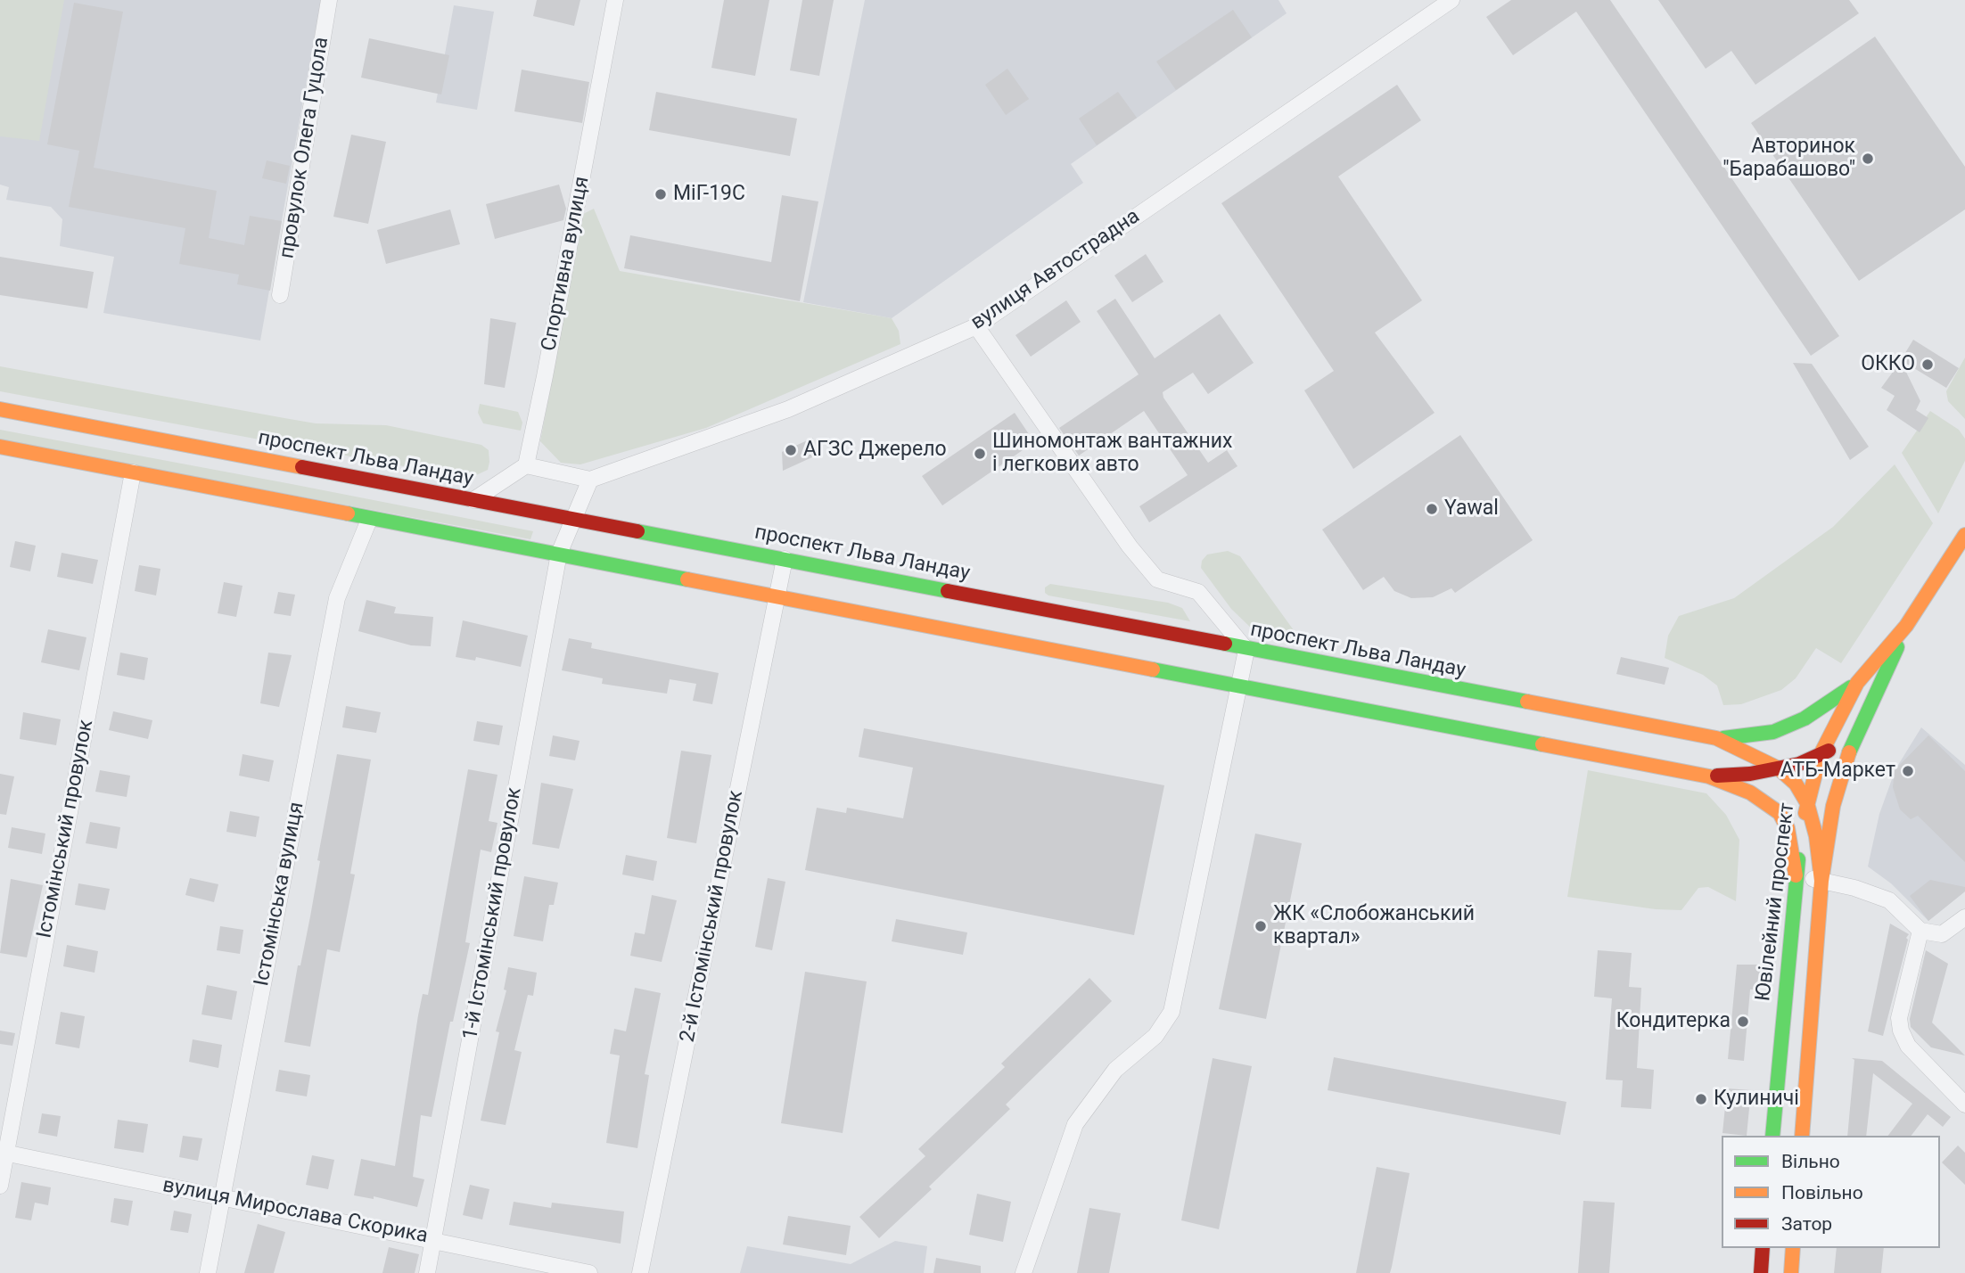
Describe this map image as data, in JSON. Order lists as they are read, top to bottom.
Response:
{
  "streets": {
    "main road": ["проспект Льва Ландау", "Ювілейний проспект"],
    "street": [
      "провулок Олега Гуцола",
      "Спортивна вулиця",
      "вулиця Автострадна",
      "Істомінський провулок",
      "Істомінська вулиця",
      "1-й Істомінський провулок",
      "2-й Істомінський провулок",
      "вулиця Мирослава Скорика"
    ]
  },
  "crossings": [
    ["проспект Льва Ландау", "1-й Істомінський провулок"],
    ["проспект Льва Ландау", "2-й Істомінський провулок"],
    ["Істомінський провулок", "вулиця Мирослава Скорика"],
    ["Істомінська вулиця", "вулиця Мирослава Скорика"],
    ["1-й Істомінський провулок", "вулиця Мирослава Скорика"]
  ],
  "places": [
    "Авторинок \"Барабашово\"",
    "МіГ-19С",
    "ОККО",
    "АГЗС Джерело",
    "Шиномонтаж вантажних і легкових авто",
    "Yawal",
    "АТБ-Маркет",
    "ЖК «Слобожанський квартал»",
    "Кондитерка",
    "Кулиничі"
  ],
  "legend": ["Вільно", "Повільно", "Затор"]
}
